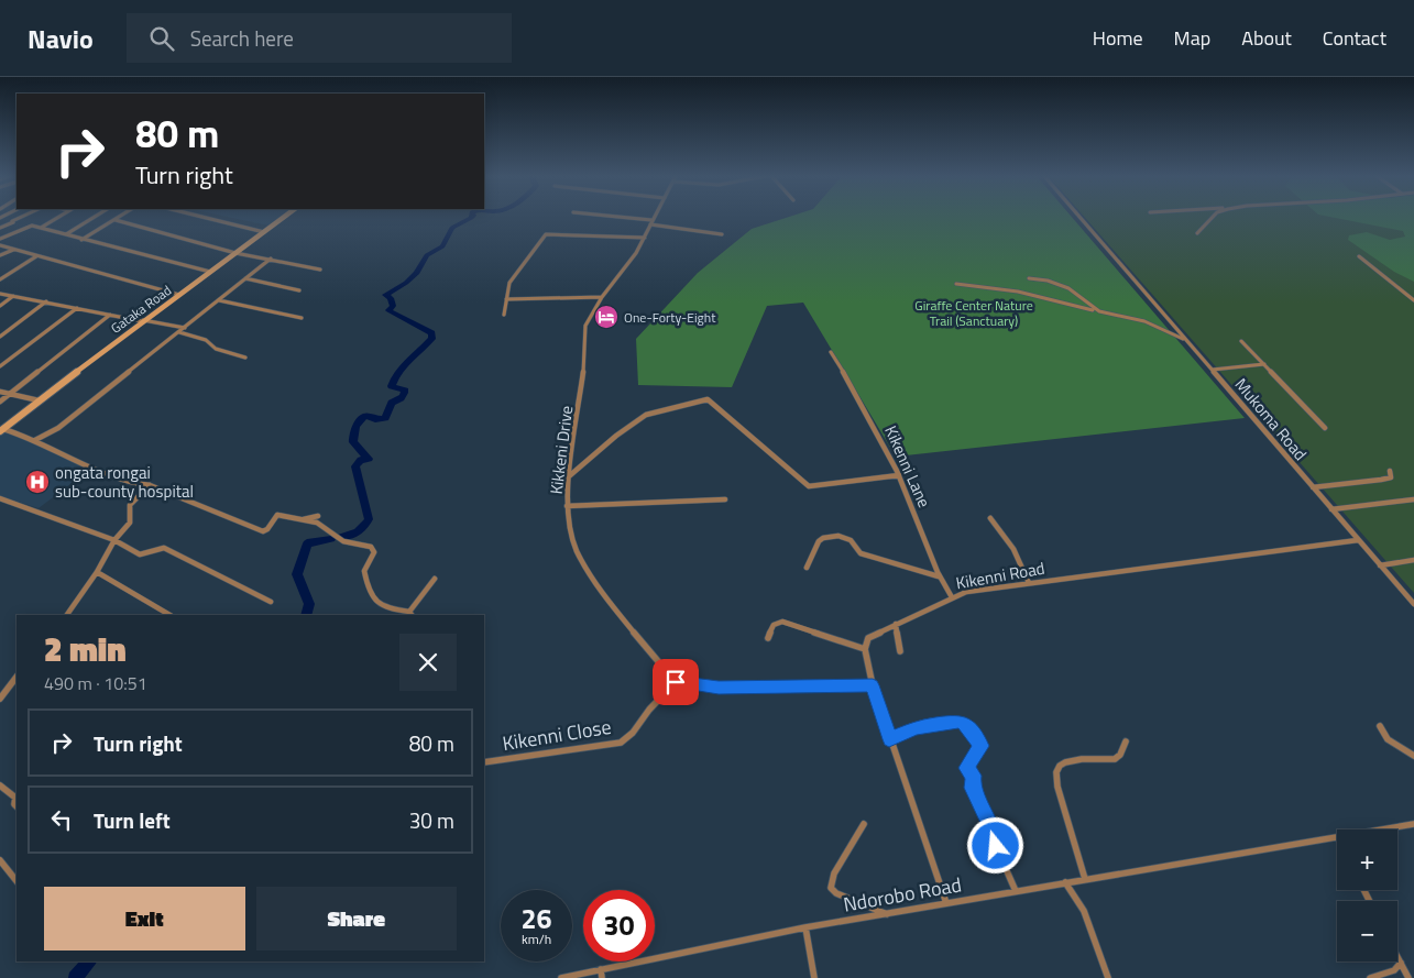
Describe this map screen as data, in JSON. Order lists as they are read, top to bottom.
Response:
{
  "streets": {
    "street": [
      "Gataka Road",
      "Mukoma Road",
      "Kikkeni Drive",
      "Kikenni Lane",
      "Kikenni Road",
      "Kikenni Close",
      "Ndorobo Road"
    ]
  },
  "crossings": [
    ["Mukoma Road", "Kikenni Road"],
    ["Kikkeni Drive", "Kikenni Close"],
    ["Kikenni Lane", "Kikenni Road"]
  ],
  "parks": ["Giraffe Center Nature Trail (Sanctuary)"],
  "places": {
    "hotel": ["One-Forty-Eight"],
    "hospital": ["ongata rongai sub-county hospital"]
  },
  "page": {
    "header": "Navio",
    "search": "Search here",
    "nav": [
      "Home",
      "Map",
      "About",
      "Contact"
    ],
    "turn": ["80 m", "Turn right"],
    "heading": ["2 min", "490 m · 10:51"],
    "list": [
      {
        "name": "Turn right",
        "value": "80 m"
      },
      {
        "name": "Turn left",
        "value": "30 m"
      }
    ],
    "map_buttons": ["+", "−"],
    "buttons": ["Exit", "Share"],
    "speed": "26 km/h",
    "limit": "30"
  }
}
